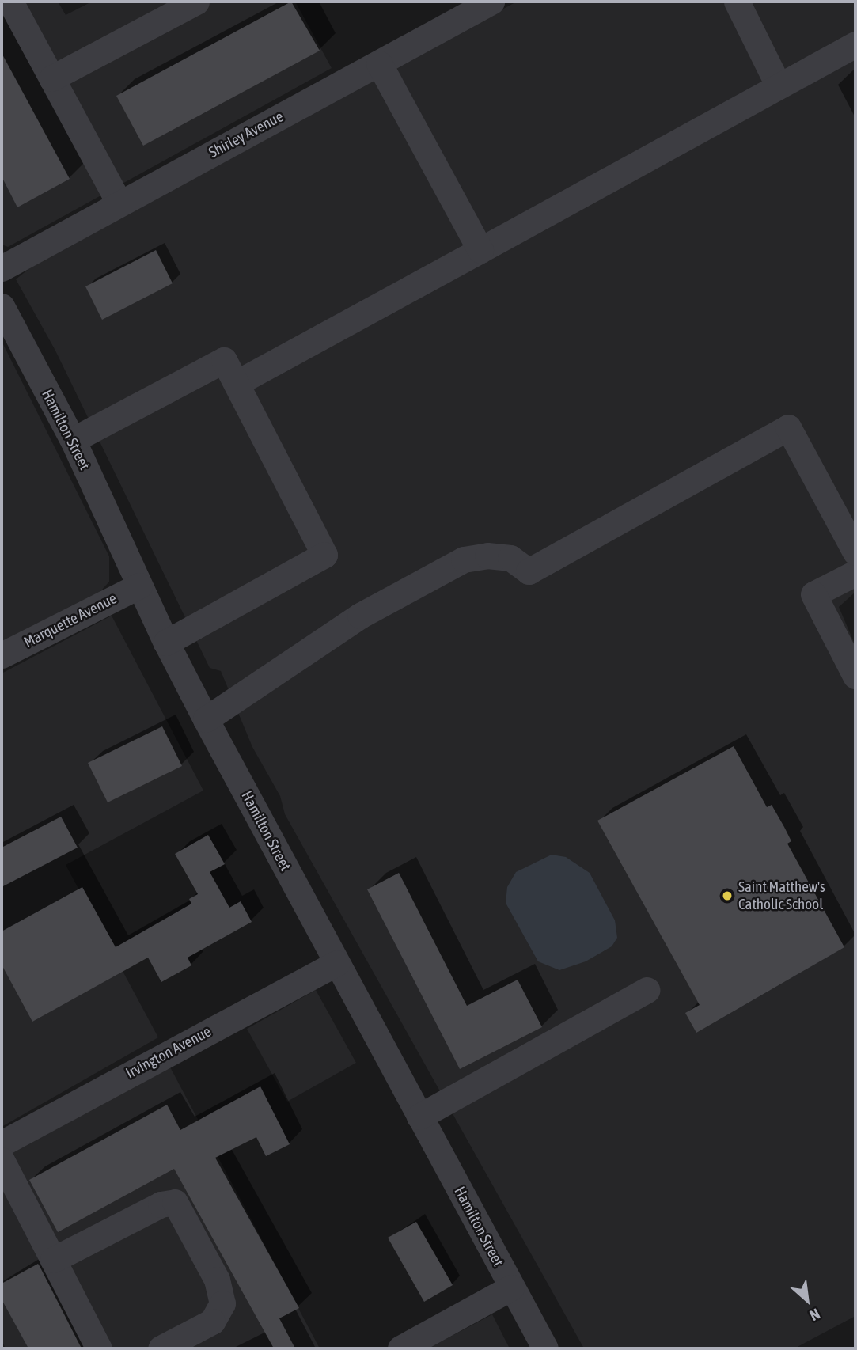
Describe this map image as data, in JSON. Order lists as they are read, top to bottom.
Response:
{
  "streets": {
    "street": [
      "Shirley Avenue",
      "Hamilton Street",
      "Marquette Avenue",
      "Irvington Avenue"
    ]
  },
  "crossings": [
    ["Hamilton Street", "Marquette Avenue"],
    ["Hamilton Street", "Irvington Avenue"]
  ],
  "places": ["Saint Matthew's Catholic School"],
  "north": "bottom right"
}
